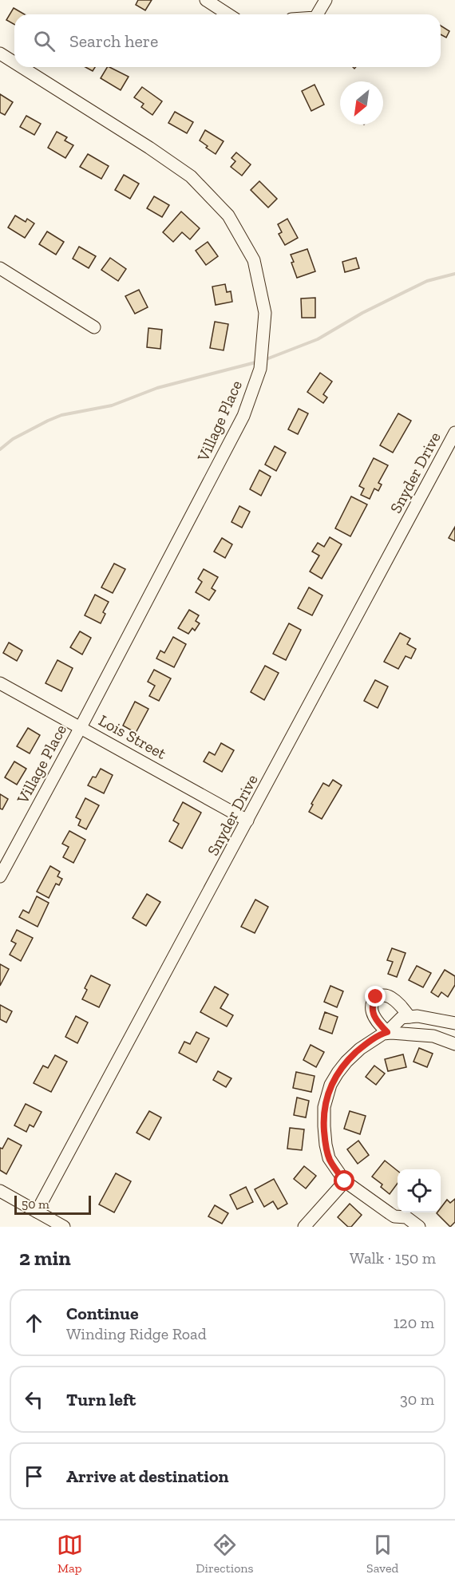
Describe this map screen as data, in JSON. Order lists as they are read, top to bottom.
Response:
{
  "streets": {
    "street": ["Village Place", "Snyder Drive", "Lois Street"]
  },
  "crossings": [
    ["Village Place", "Lois Street"],
    ["Snyder Drive", "Lois Street"]
  ],
  "scale_bar": "50 m",
  "north": "bottom left",
  "page": {
    "search": "Search here",
    "scale": "50 m",
    "heading": ["2 min", "Walk · 150 m"],
    "list": [
      ["Continue", "Winding Ridge Road", "120 m"],
      ["Turn left", "30 m"],
      "Arrive at destination"
    ],
    "nav": ["Map", "Directions", "Saved"]
  }
}
